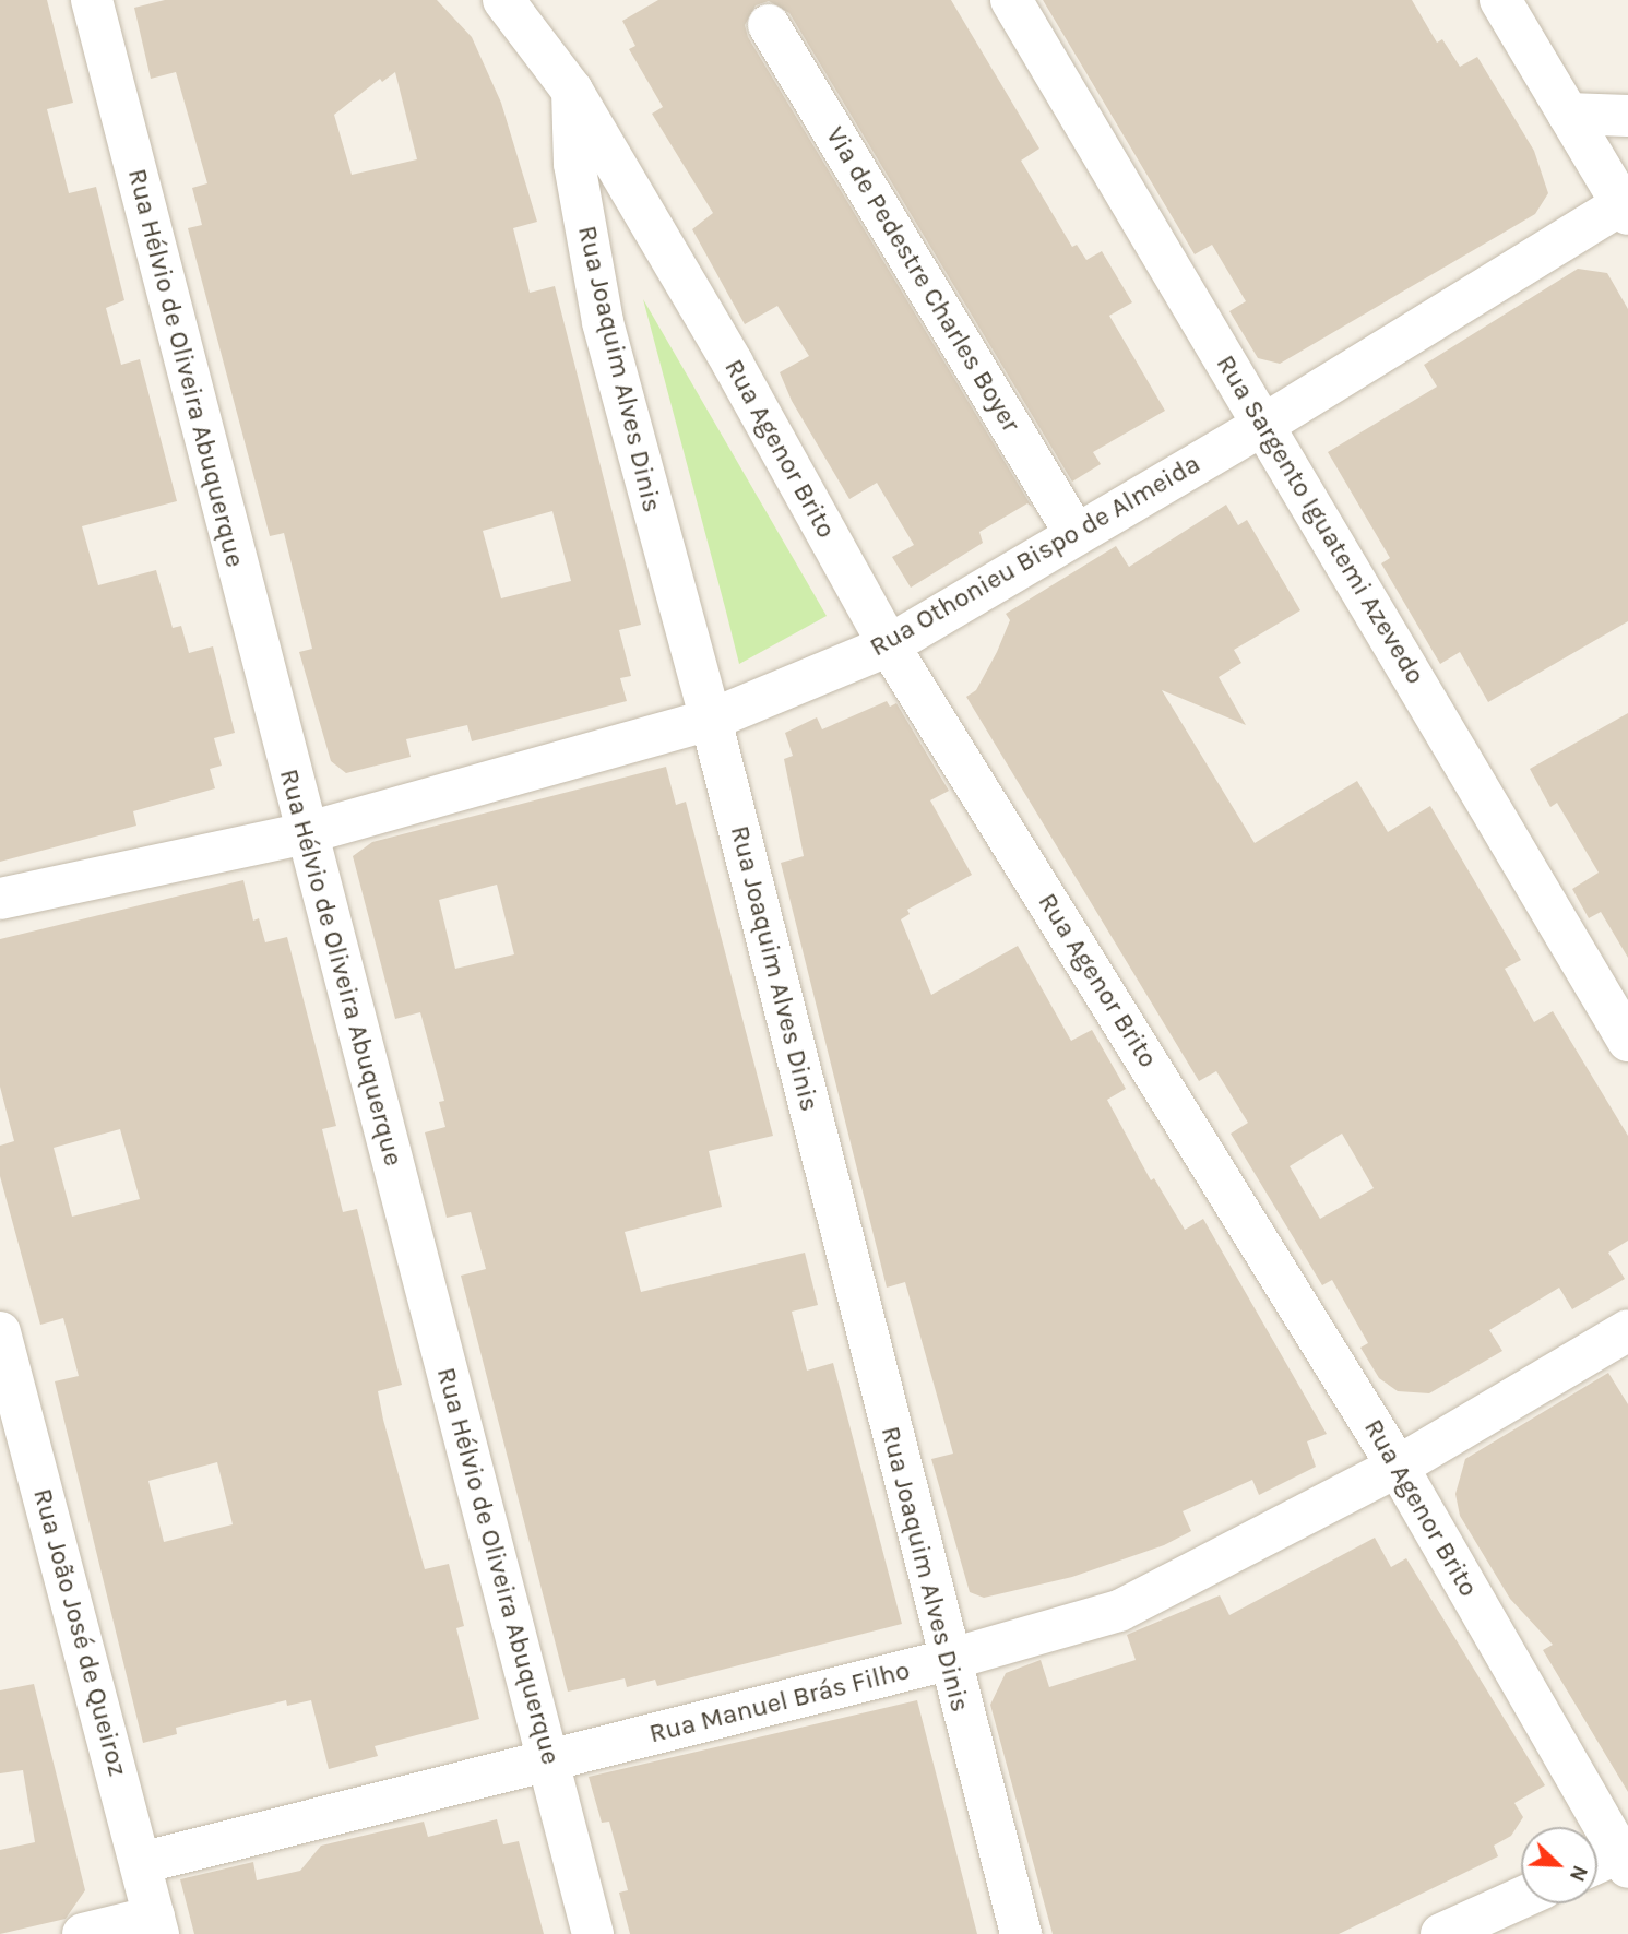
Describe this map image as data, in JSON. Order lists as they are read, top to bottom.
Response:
{
  "streets": {
    "street": [
      "Via de Pedestre Charles Boyer",
      "Rua Hélvio de Oliveira Abuquerque",
      "Rua Joaquim Alves Dinis",
      "Rua Agenor Brito",
      "Rua Sargento Iguatemi Azevedo",
      "Rua Othonieu Bispo de Almeida",
      "Rua João José de Queiroz",
      "Rua Manuel Brás Filho"
    ]
  },
  "crossings": [
    ["Via de Pedestre Charles Boyer", "Rua Othonieu Bispo de Almeida"],
    ["Rua Hélvio de Oliveira Abuquerque", "Rua Othonieu Bispo de Almeida"],
    ["Rua Hélvio de Oliveira Abuquerque", "Rua Manuel Brás Filho"],
    ["Rua Joaquim Alves Dinis", "Rua Agenor Brito"],
    ["Rua Joaquim Alves Dinis", "Rua Othonieu Bispo de Almeida"],
    ["Rua Joaquim Alves Dinis", "Rua Manuel Brás Filho"],
    ["Rua Agenor Brito", "Rua Othonieu Bispo de Almeida"],
    ["Rua Agenor Brito", "Rua Manuel Brás Filho"],
    ["Rua Sargento Iguatemi Azevedo", "Rua Othonieu Bispo de Almeida"],
    ["Rua João José de Queiroz", "Rua Manuel Brás Filho"]
  ],
  "north": "bottom right"
}
